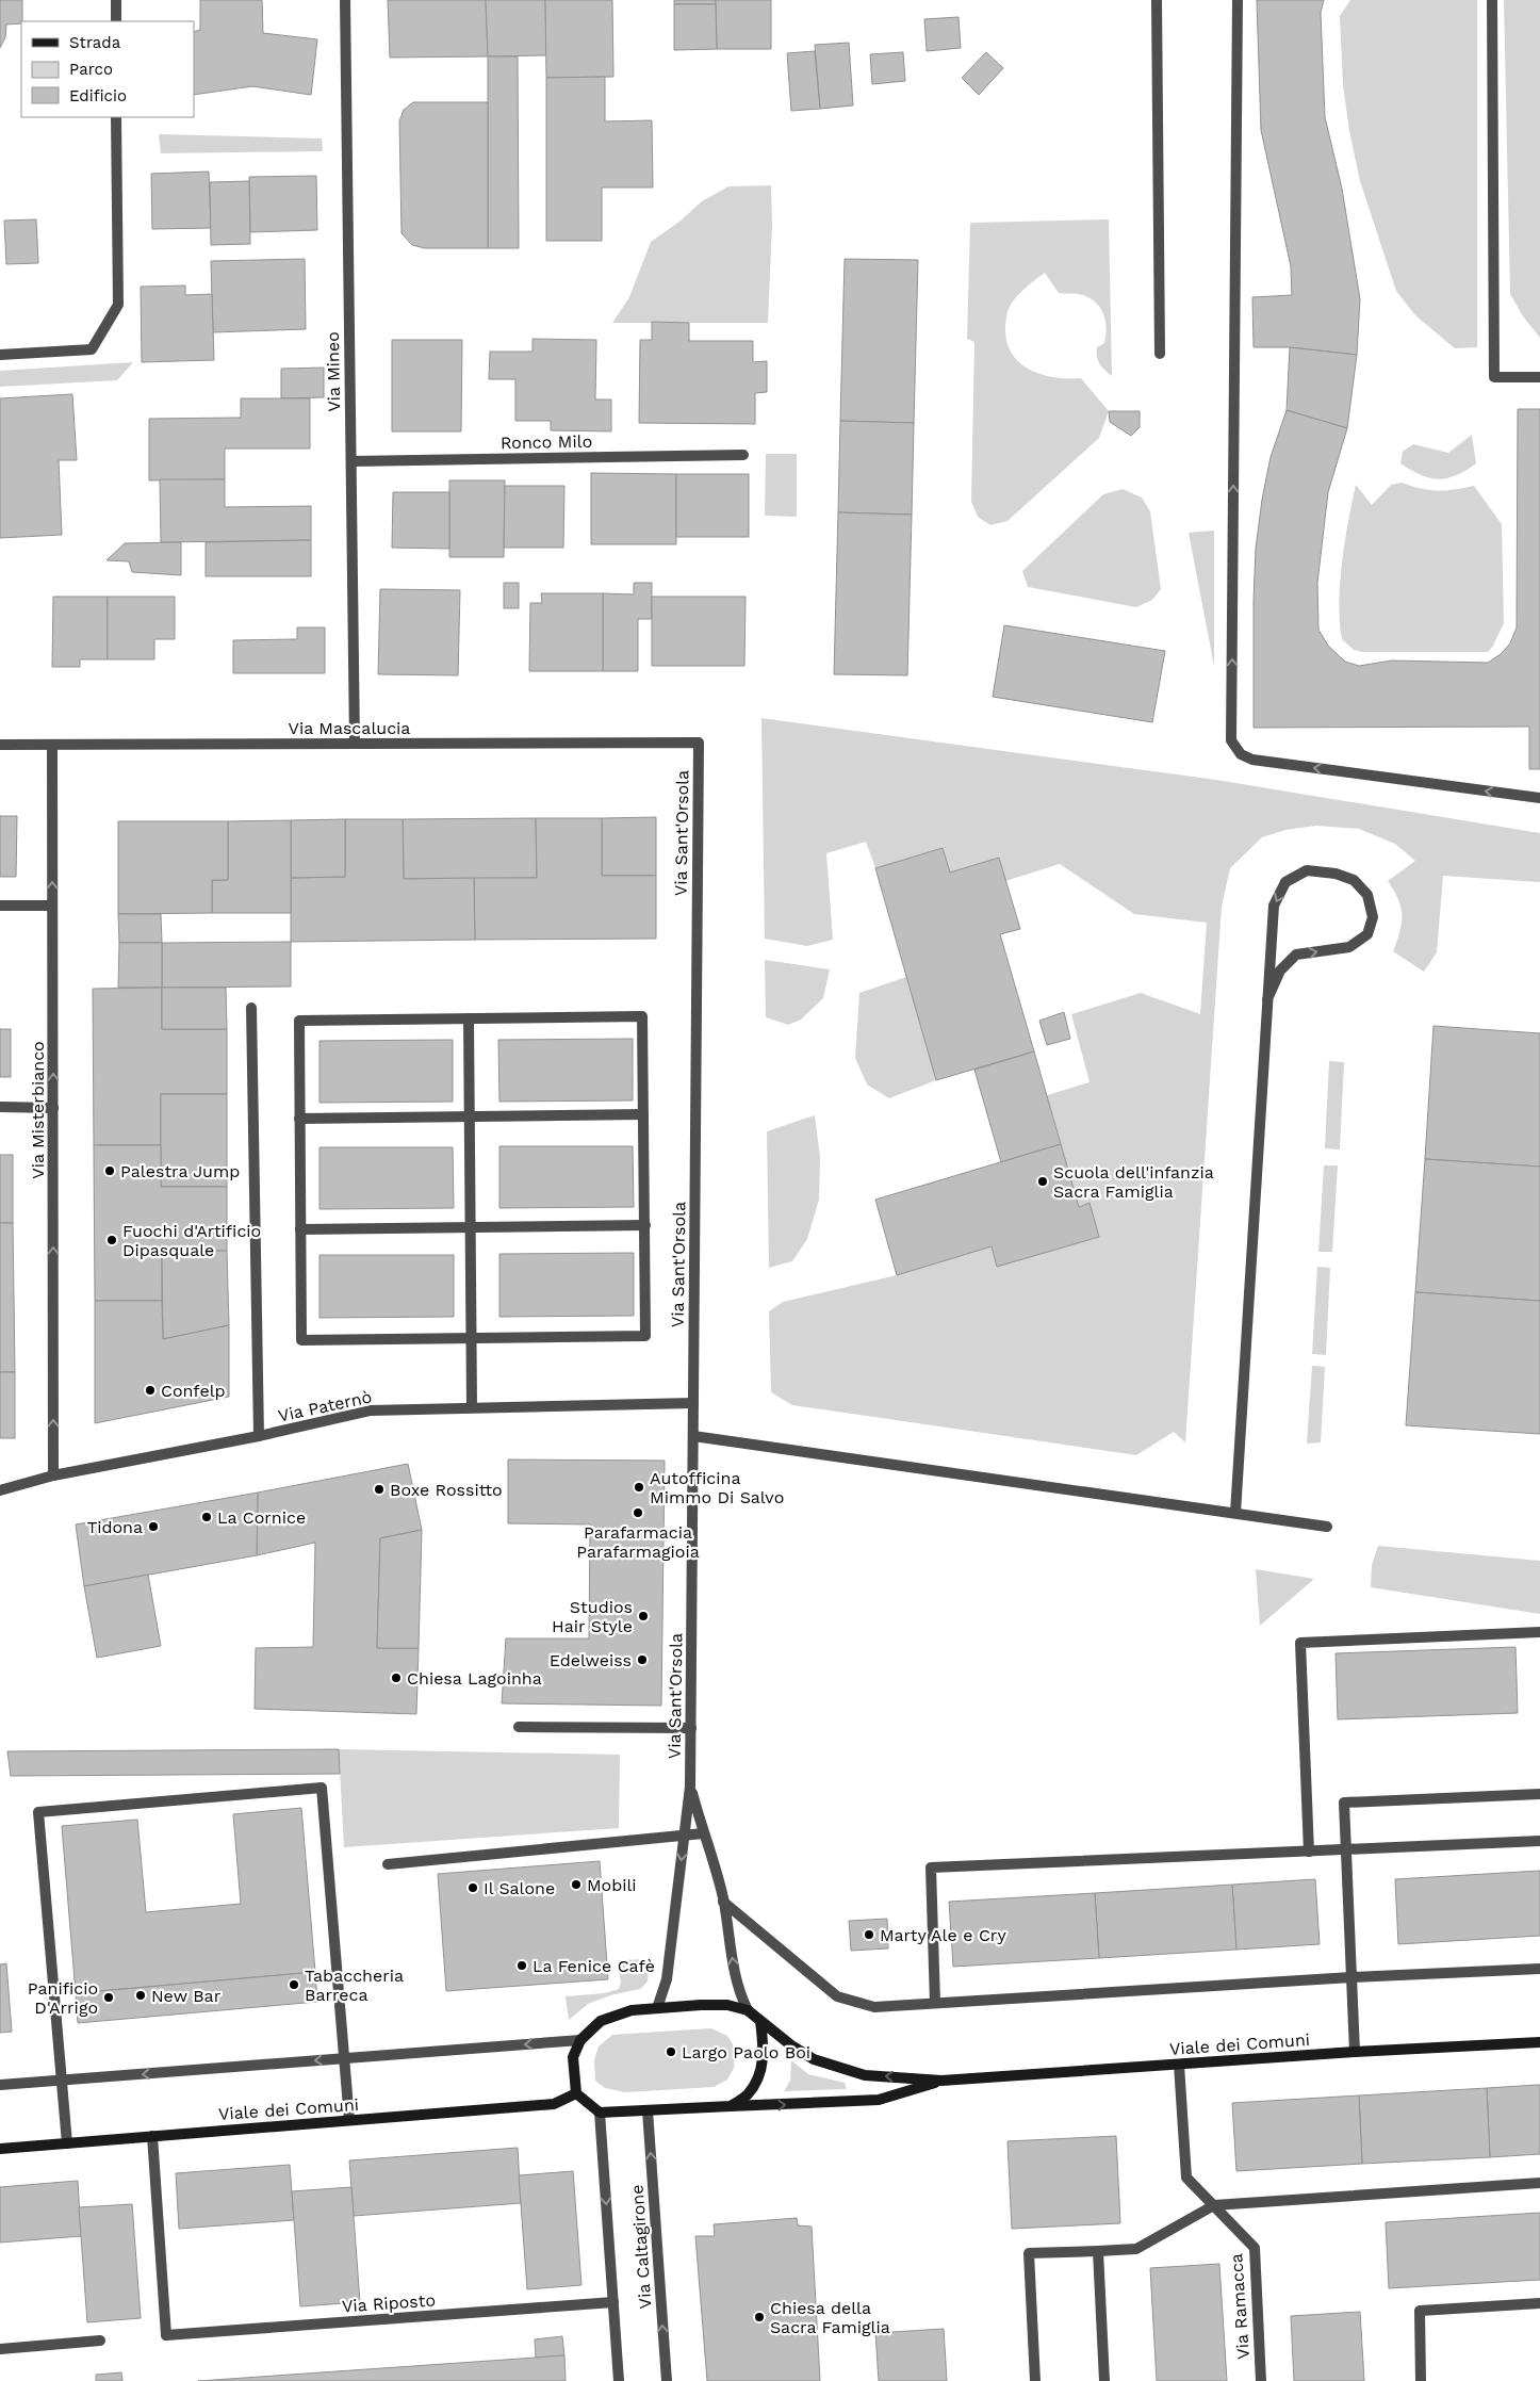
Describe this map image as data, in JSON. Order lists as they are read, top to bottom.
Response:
{
  "streets": {
    "street": [
      "Via Mineo",
      "Ronco Milo",
      "Via Mascalucia",
      "Via Sant'Orsola",
      "Via Misterbianco",
      "Via Paternò",
      "Viale dei Comuni",
      "Via Caltagirone",
      "Via Riposto",
      "Via Ramacca"
    ]
  },
  "crossings": [
    ["Via Mineo", "Ronco Milo"],
    ["Via Mineo", "Via Mascalucia"],
    ["Via Mascalucia", "Via Sant'Orsola"],
    ["Via Mascalucia", "Via Misterbianco"],
    ["Via Sant'Orsola", "Via Paternò"],
    ["Via Misterbianco", "Via Paternò"],
    ["Viale dei Comuni", "Via Riposto"],
    ["Viale dei Comuni", "Via Ramacca"],
    ["Via Caltagirone", "Via Riposto"]
  ],
  "one_way": ["Via Misterbianco"],
  "places": [
    "Palestra Jump",
    "Scuola dell'infanzia Sacra Famiglia",
    "Fuochi d'Artificio Dipasquale",
    "Confelp",
    "Autofficina Mimmo Di Salvo",
    "Boxe Rossitto",
    "Parafarmacia Parafarmagioia",
    "La Cornice",
    "Tidona",
    "Studios Hair Style",
    "Edelweiss",
    "Chiesa Lagoinha",
    "Mobili",
    "Il Salone",
    "Marty Ale e Cry",
    "La Fenice Cafè",
    "Tabaccheria Barreca",
    "New Bar",
    "Panificio D'Arrigo",
    "Largo Paolo Boi",
    "Chiesa della Sacra Famiglia"
  ],
  "legend": ["Strada", "Parco", "Edificio"]
}
